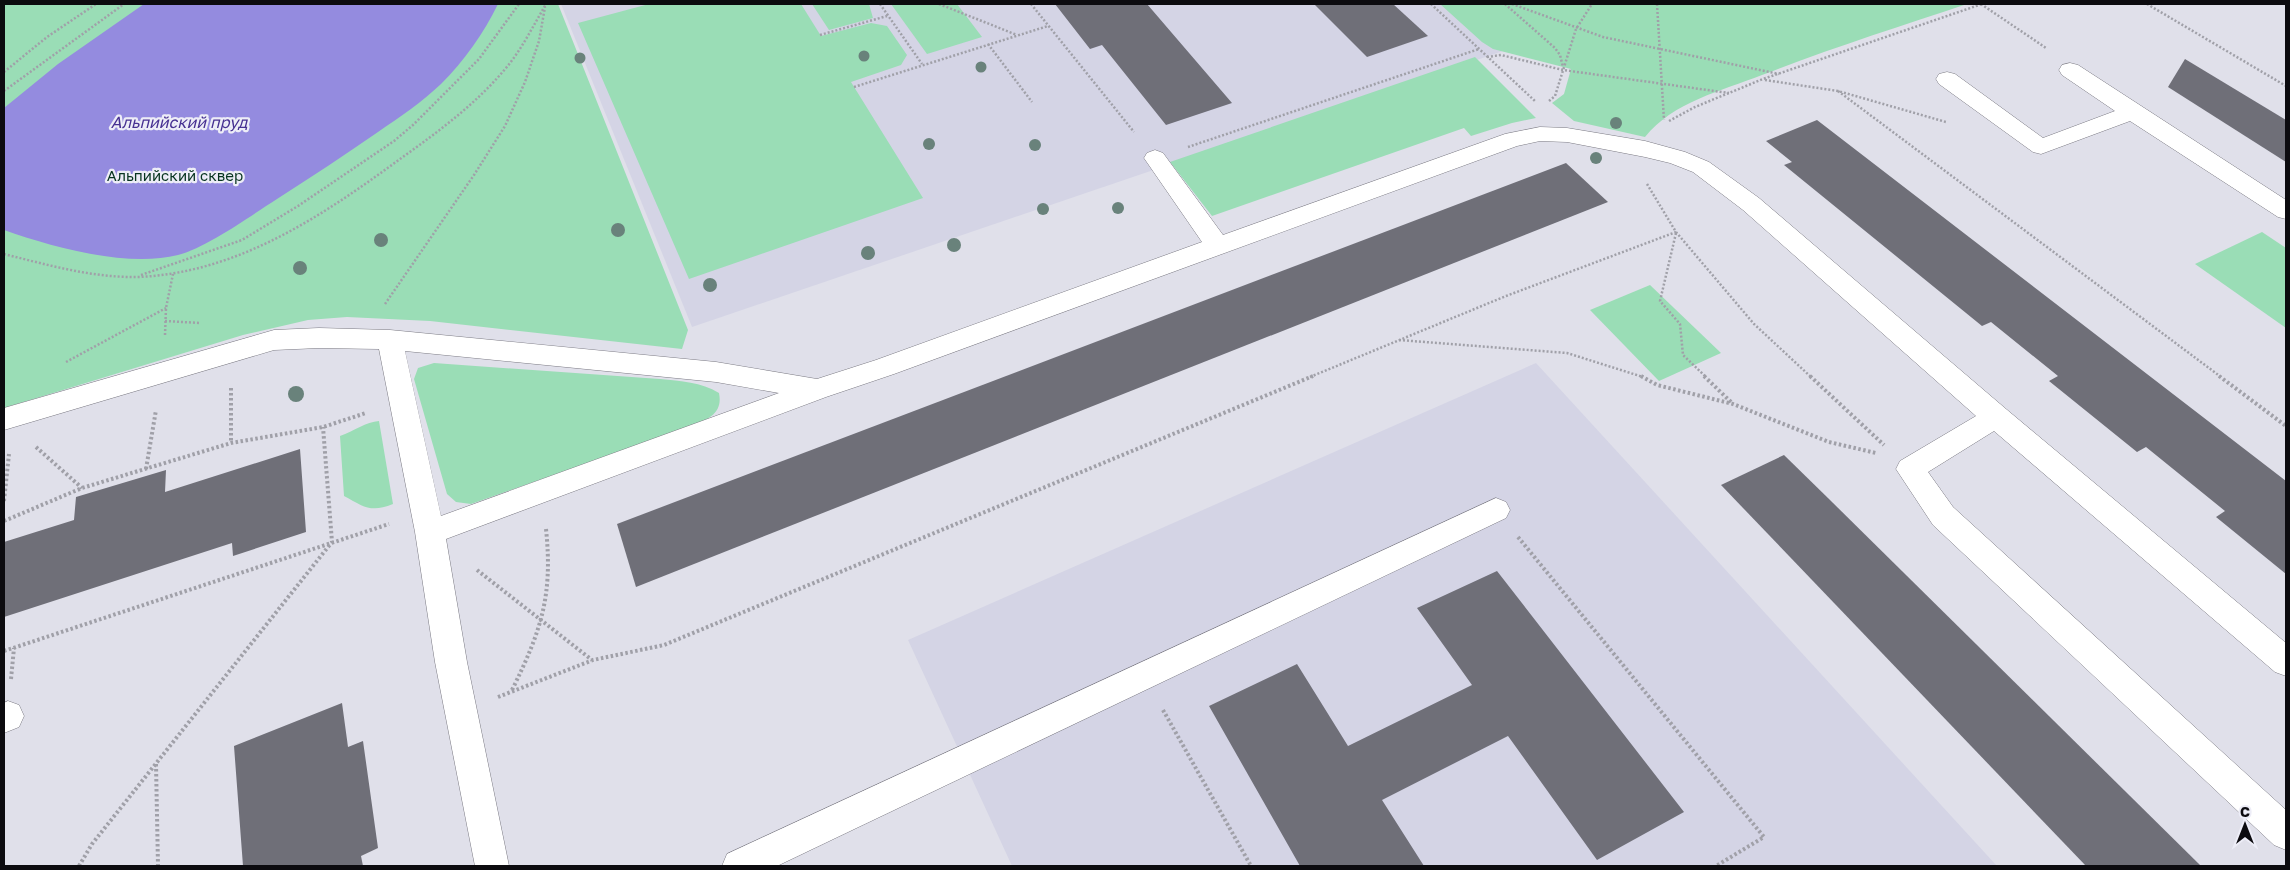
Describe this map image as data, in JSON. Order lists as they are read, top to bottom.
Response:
{
  "water": ["Альпийский пруд"],
  "parks": ["Альпийский сквер"],
  "north": "top"
}
